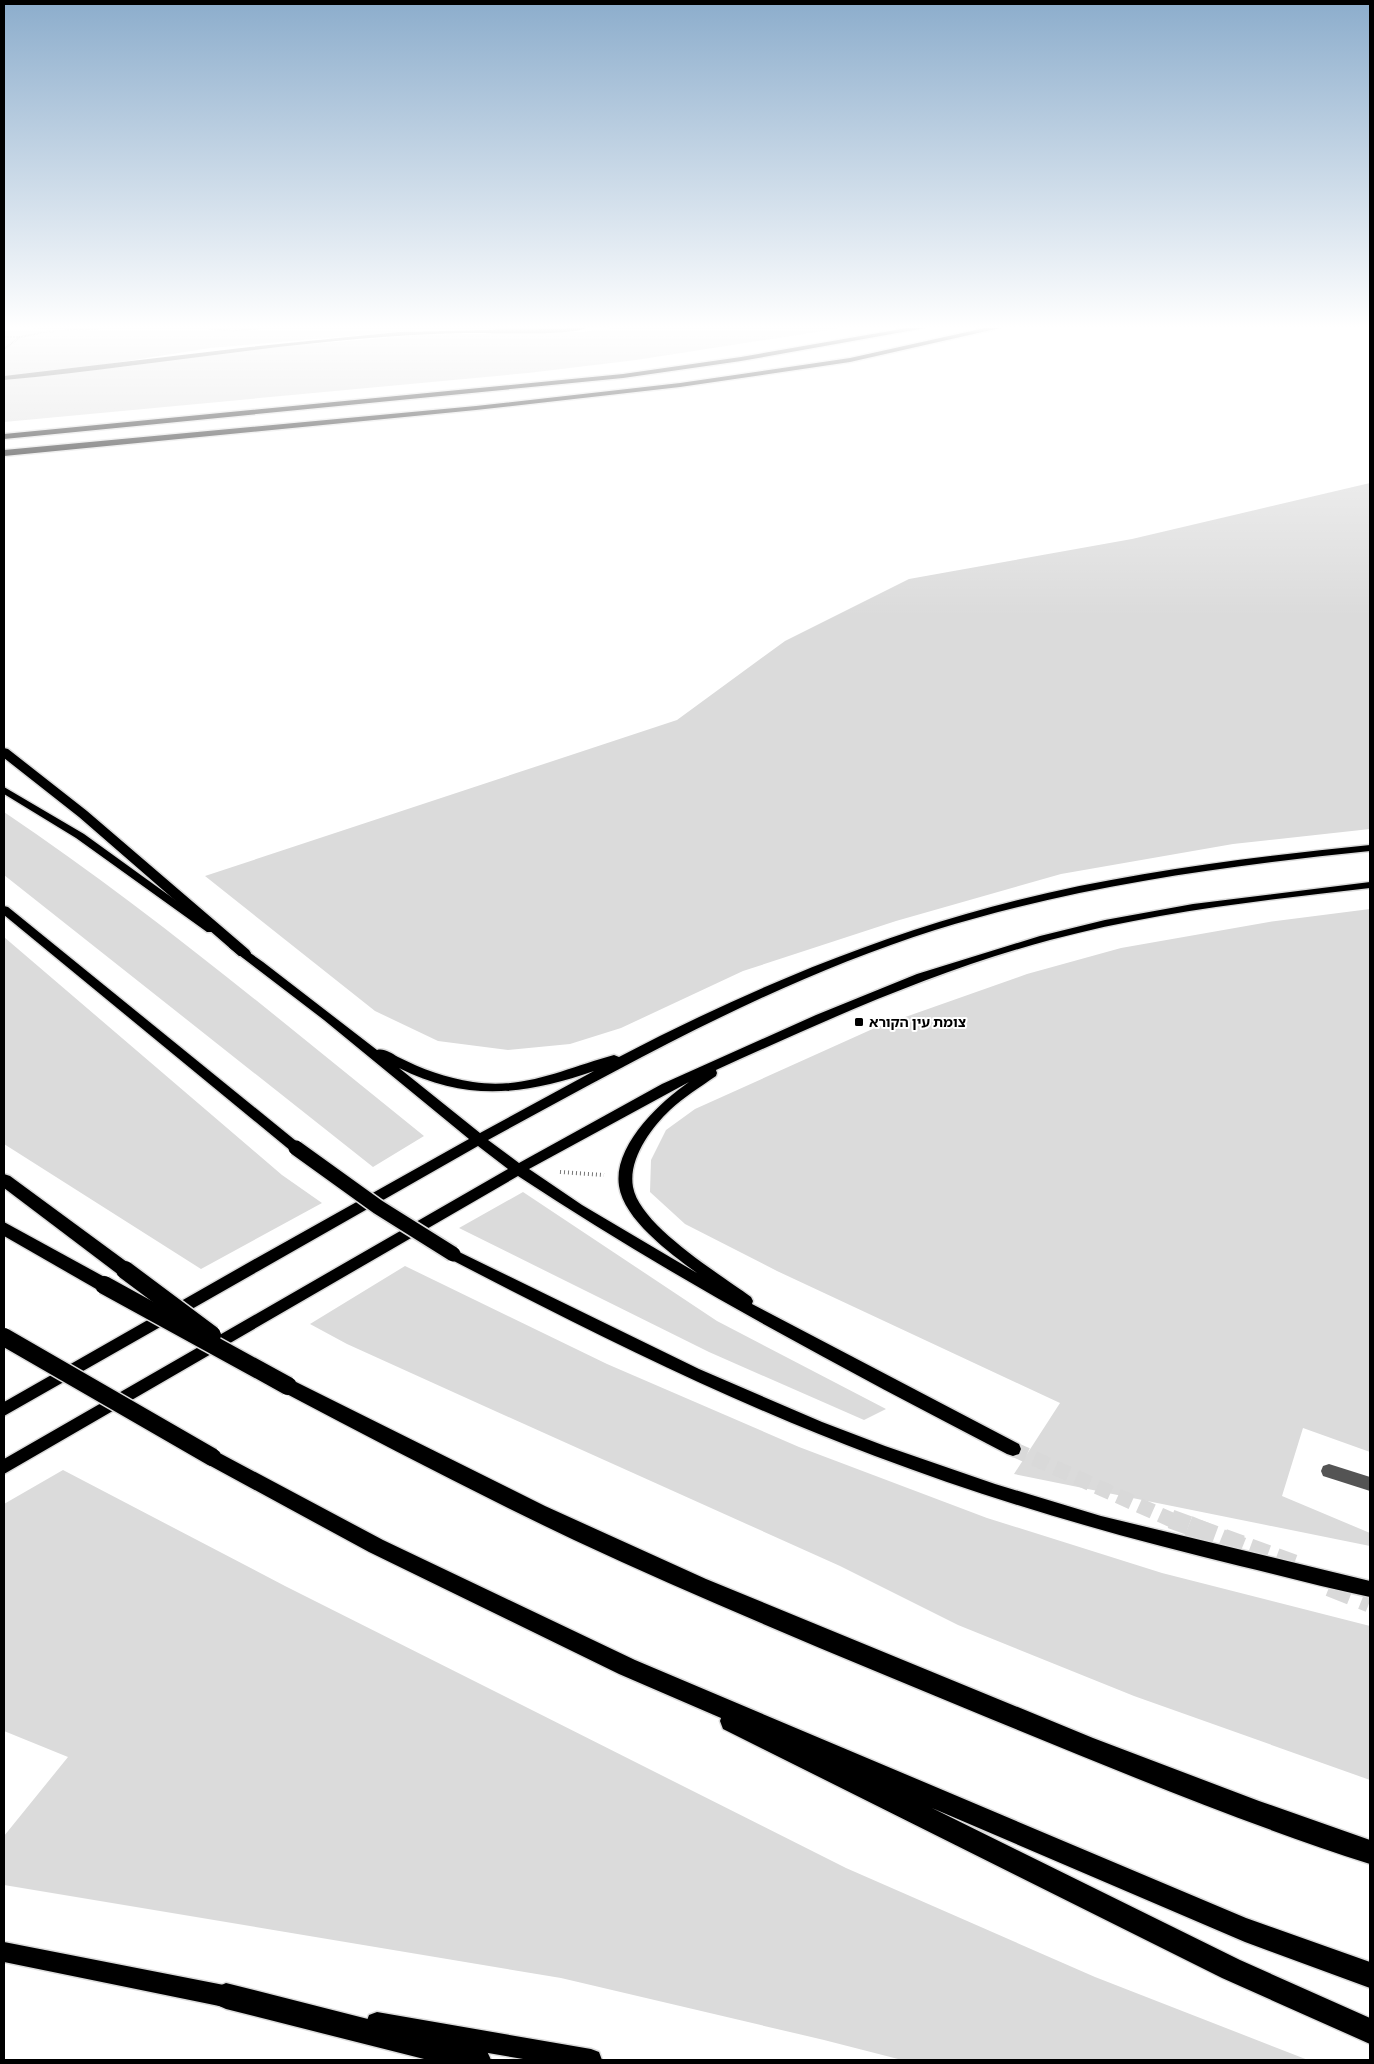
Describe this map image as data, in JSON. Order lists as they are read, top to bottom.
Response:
{
  "places": {
    "transit": ["צומת עין הקורא"]
  }
}
